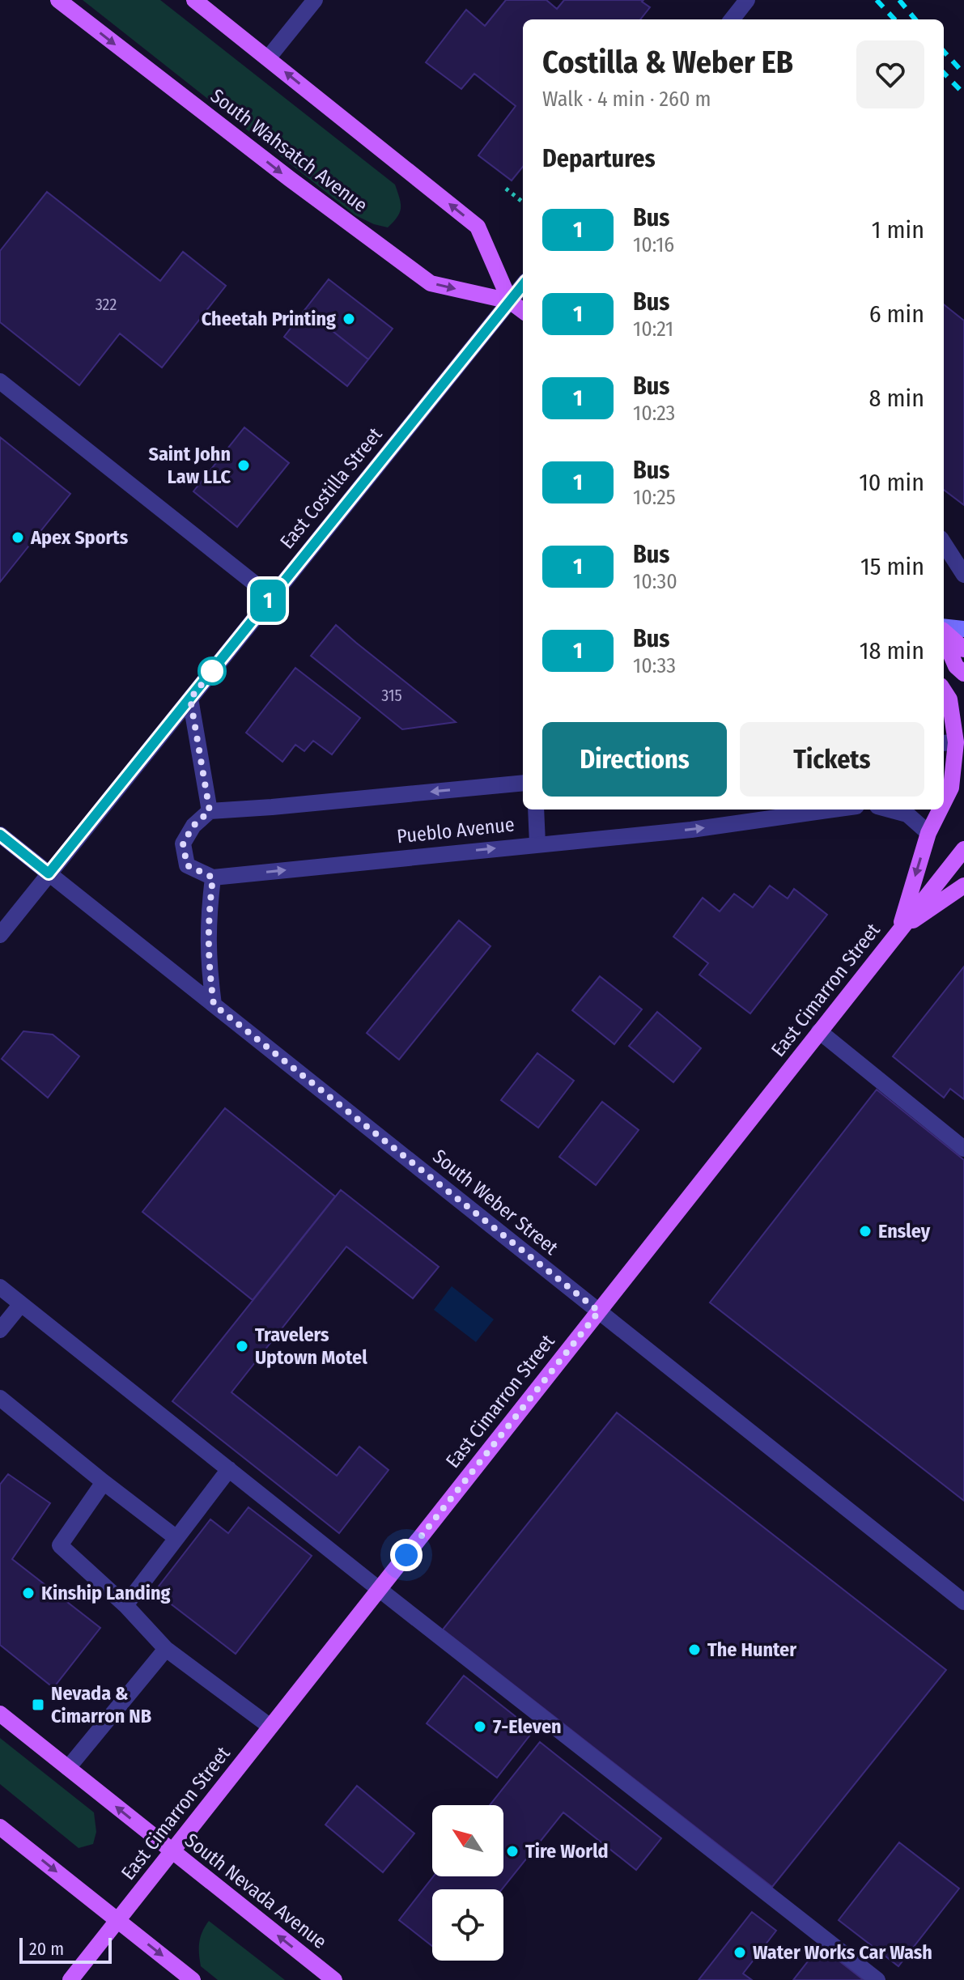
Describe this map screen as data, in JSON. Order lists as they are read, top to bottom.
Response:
{
  "streets": {
    "main road": ["South Wahsatch Avenue", "East Cimarron Street", "South Nevada Avenue"],
    "street": ["East Costilla Street", "Pueblo Avenue", "South Weber Street"]
  },
  "crossings": [
    ["South Wahsatch Avenue", "East Costilla Street"],
    ["East Costilla Street", "South Weber Street"],
    ["East Cimarron Street", "South Weber Street"],
    ["East Cimarron Street", "South Nevada Avenue"]
  ],
  "places": {
    "other": [
      "Cheetah Printing",
      "Saint John Law LLC",
      "Apex Sports",
      "Ensley",
      "Travelers Uptown Motel",
      "Kinship Landing",
      "The Hunter",
      "7-Eleven",
      "Tire World",
      "Water Works Car Wash"
    ],
    "transit": ["Nevada & Cimarron NB"]
  },
  "lines": ["bus line 1"],
  "house_numbers": ["322", "315"],
  "scale_bar": "20 m",
  "north": "top left",
  "page": {
    "on_map": "1",
    "heading": [
      ["Costilla & Weber EB", "Walk · 4 min · 260 m"],
      "Departures"
    ],
    "list": [
      {
        "mark": "1",
        "name": "Bus",
        "note": "10:16",
        "value": "1 min"
      },
      {
        "mark": "1",
        "name": "Bus",
        "note": "10:21",
        "value": "6 min"
      },
      {
        "mark": "1",
        "name": "Bus",
        "note": "10:23",
        "value": "8 min"
      },
      {
        "mark": "1",
        "name": "Bus",
        "note": "10:25",
        "value": "10 min"
      },
      {
        "mark": "1",
        "name": "Bus",
        "note": "10:30",
        "value": "15 min"
      },
      {
        "mark": "1",
        "name": "Bus",
        "note": "10:33",
        "value": "18 min"
      }
    ],
    "buttons": ["Directions", "Tickets"],
    "scale": "20 m"
  }
}
